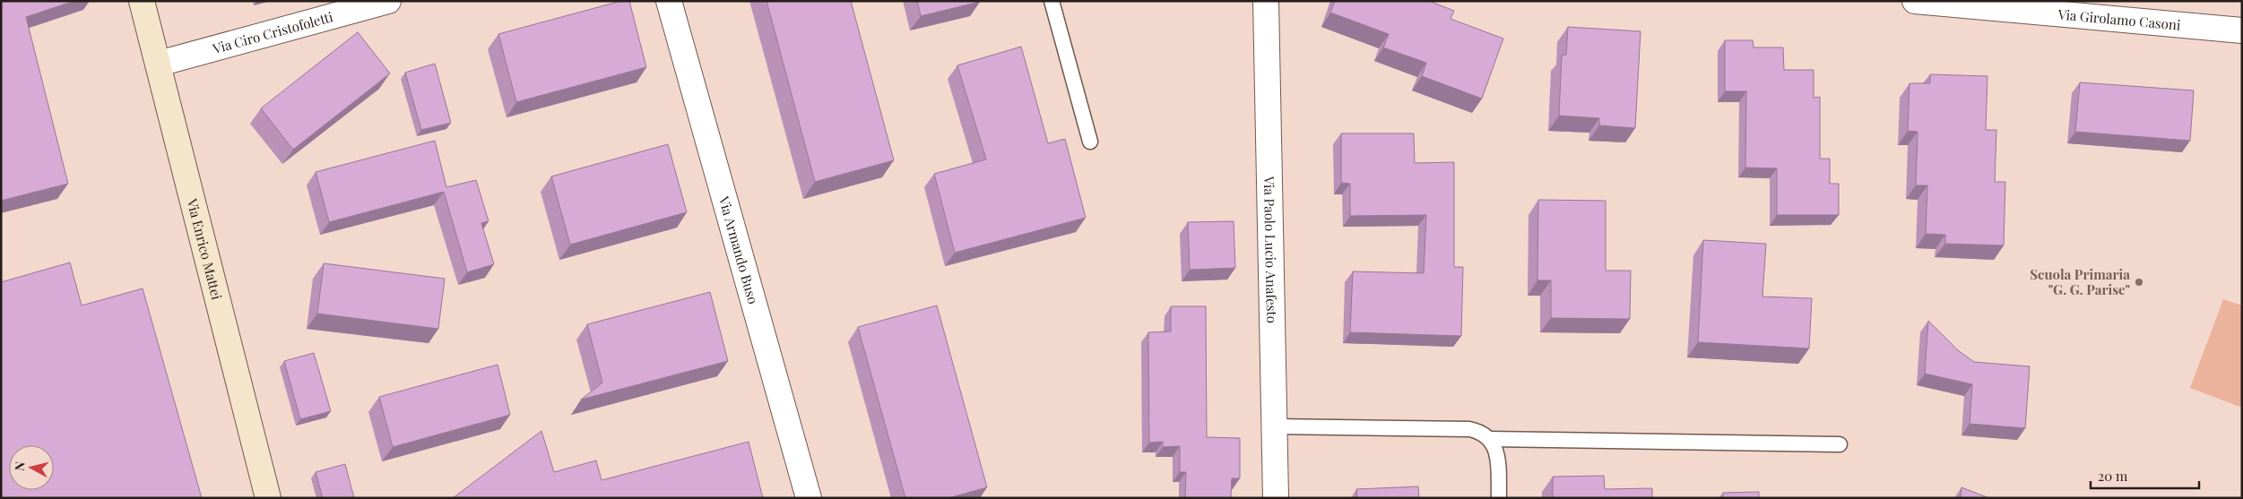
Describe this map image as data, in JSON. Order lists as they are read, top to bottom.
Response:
{
  "streets": {
    "street": [
      "Via Girolamo Casoni",
      "Via Ciro Cristofoletti",
      "Via Enrico Mattei",
      "Via Paolo Lucio Anafesto",
      "Via Armando Buso"
    ]
  },
  "crossings": [
    ["Via Ciro Cristofoletti", "Via Enrico Mattei"]
  ],
  "places": ["Scuola Primaria \"G. G. Parise\""],
  "scale_bar": "20 m",
  "north": "left"
}
